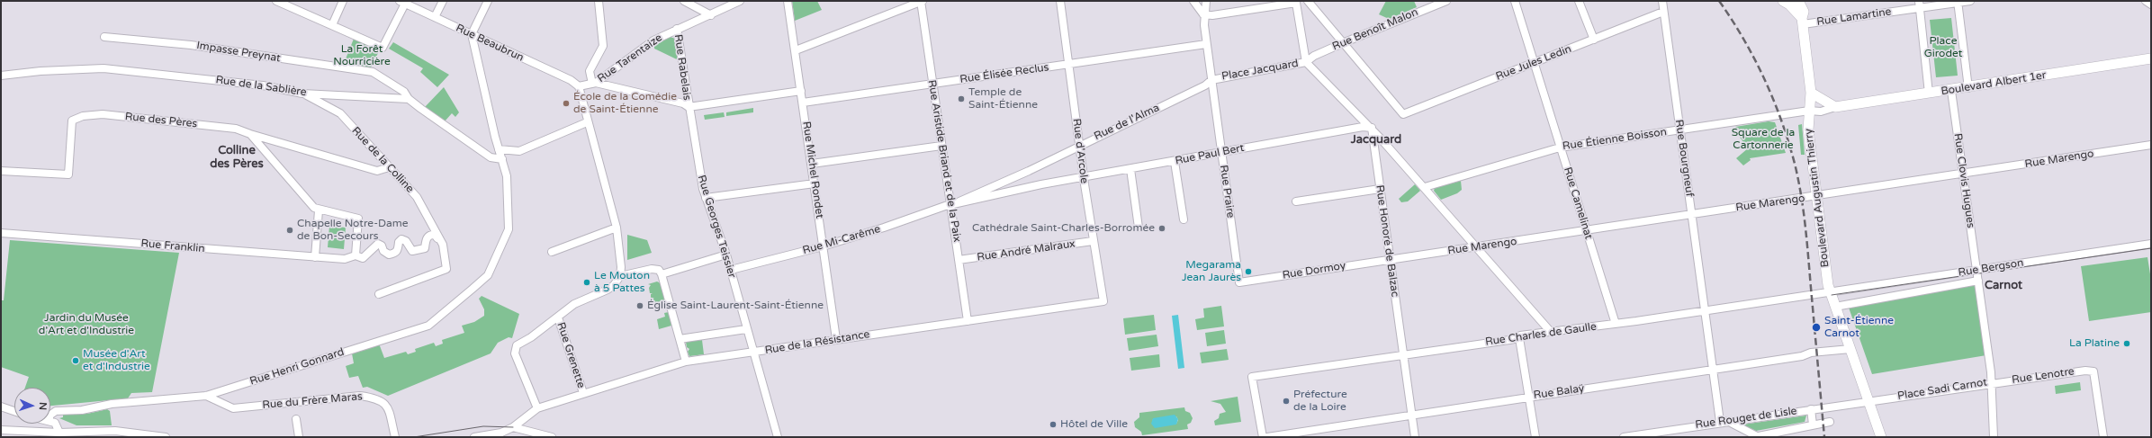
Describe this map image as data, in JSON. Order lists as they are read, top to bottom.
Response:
{
  "streets": {
    "main road": ["Boulevard Albert 1er", "Boulevard Augustin Thierry"],
    "street": [
      "Rue Lamartine",
      "Rue Benoît Malon",
      "Rue Beaubrun",
      "Impasse Preynat",
      "Rue Tarentaize",
      "Rue Jules Ledin",
      "Rue Rabelais",
      "Place Jacquard",
      "Rue Élisée Reclus",
      "Rue de la Sablière",
      "Rue des Pères",
      "Rue de l'Alma",
      "Rue Étienne Boisson",
      "Rue d'Arcole",
      "Rue Paul Bert",
      "Rue Bourgneuf",
      "Rue Marengo",
      "Rue de la Colline",
      "Rue Aristide Briand et de la Paix",
      "Rue Michel Rondet",
      "Rue Clovis Hugues",
      "Rue Praire",
      "Rue Camelinat",
      "Rue Georges Teissier",
      "Rue Mi-Carême",
      "Rue Honoré de Balzac",
      "Rue Franklin",
      "Rue André Malraux",
      "Rue Bergson",
      "Rue Dormoy",
      "Rue Charles de Gaulle",
      "Rue de la Résistance",
      "Rue Grenette",
      "Rue Henri Gonnard",
      "Rue Lenotre",
      "Place Sadi Carnot",
      "Rue Balaÿ",
      "Rue du Frère Maras",
      "Rue Rouget de Lisle"
    ]
  },
  "crossings": [
    ["Rue Lamartine", "Boulevard Augustin Thierry"],
    ["Rue Benoît Malon", "Rue Jules Ledin"],
    ["Rue Benoît Malon", "Place Jacquard"],
    ["Rue Beaubrun", "Rue Tarentaize"],
    ["Rue Beaubrun", "Rue Henri Gonnard"],
    ["Impasse Preynat", "Rue de la Sablière"],
    ["Rue Tarentaize", "Rue Rabelais"],
    ["Rue Jules Ledin", "Rue Bourgneuf"],
    ["Rue Jules Ledin", "Rue Camelinat"],
    ["Rue Rabelais", "Rue Georges Teissier"],
    ["Place Jacquard", "Rue Élisée Reclus"],
    ["Place Jacquard", "Rue de l'Alma"],
    ["Place Jacquard", "Rue Praire"],
    ["Rue Élisée Reclus", "Rue d'Arcole"],
    ["Rue Élisée Reclus", "Rue Aristide Briand et de la Paix"],
    ["Rue Élisée Reclus", "Rue Michel Rondet"],
    ["Boulevard Albert 1er", "Rue Étienne Boisson"],
    ["Boulevard Albert 1er", "Rue Clovis Hugues"],
    ["Boulevard Albert 1er", "Boulevard Augustin Thierry"],
    ["Rue de la Sablière", "Rue de la Colline"],
    ["Rue des Pères", "Rue de la Colline"],
    ["Rue de l'Alma", "Rue d'Arcole"],
    ["Rue de l'Alma", "Rue Paul Bert"],
    ["Rue de l'Alma", "Rue Aristide Briand et de la Paix"],
    ["Rue de l'Alma", "Rue Praire"],
    ["Rue de l'Alma", "Rue Mi-Carême"],
    ["Rue Étienne Boisson", "Rue Bourgneuf"],
    ["Rue Étienne Boisson", "Boulevard Augustin Thierry"],
    ["Rue Étienne Boisson", "Rue Camelinat"],
    ["Rue d'Arcole", "Rue Paul Bert"],
    ["Rue d'Arcole", "Rue André Malraux"],
    ["Rue d'Arcole", "Rue de la Résistance"],
    ["Rue Paul Bert", "Rue Aristide Briand et de la Paix"],
    ["Rue Paul Bert", "Rue Praire"],
    ["Rue Paul Bert", "Rue Mi-Carême"],
    ["Rue Paul Bert", "Rue Honoré de Balzac"],
    ["Rue Bourgneuf", "Rue Marengo"],
    ["Rue Bourgneuf", "Rue Charles de Gaulle"],
    ["Rue Bourgneuf", "Rue Balaÿ"],
    ["Rue Bourgneuf", "Rue Rouget de Lisle"],
    ["Rue Marengo", "Rue Clovis Hugues"],
    ["Rue Marengo", "Boulevard Augustin Thierry"],
    ["Rue Marengo", "Rue Camelinat"],
    ["Rue Marengo", "Rue Honoré de Balzac"],
    ["Rue Marengo", "Rue Dormoy"],
    ["Rue Aristide Briand et de la Paix", "Rue Mi-Carême"],
    ["Rue Aristide Briand et de la Paix", "Rue André Malraux"],
    ["Rue Aristide Briand et de la Paix", "Rue de la Résistance"],
    ["Rue Michel Rondet", "Rue Mi-Carême"],
    ["Rue Michel Rondet", "Rue de la Résistance"],
    ["Rue Clovis Hugues", "Rue Bergson"],
    ["Rue Clovis Hugues", "Place Sadi Carnot"],
    ["Rue Praire", "Rue Dormoy"],
    ["Boulevard Augustin Thierry", "Rue Bergson"],
    ["Boulevard Augustin Thierry", "Rue Charles de Gaulle"],
    ["Boulevard Augustin Thierry", "Place Sadi Carnot"],
    ["Boulevard Augustin Thierry", "Rue Balaÿ"],
    ["Boulevard Augustin Thierry", "Rue Rouget de Lisle"],
    ["Rue Camelinat", "Rue Charles de Gaulle"],
    ["Rue Georges Teissier", "Rue Mi-Carême"],
    ["Rue Georges Teissier", "Rue de la Résistance"],
    ["Rue Honoré de Balzac", "Rue Dormoy"],
    ["Rue Honoré de Balzac", "Rue Charles de Gaulle"],
    ["Rue Honoré de Balzac", "Rue Balaÿ"],
    ["Rue Bergson", "Rue Charles de Gaulle"],
    ["Rue Bergson", "Place Sadi Carnot"],
    ["Rue de la Résistance", "Rue Grenette"],
    ["Rue Henri Gonnard", "Rue du Frère Maras"],
    ["Rue Lenotre", "Place Sadi Carnot"],
    ["Place Sadi Carnot", "Rue Rouget de Lisle"]
  ],
  "districts": ["Jacquard", "Colline des Pères", "Carnot"],
  "parks": [
    "Place Girodet",
    "La Forêt Nourricière",
    "Square de la Cartonnerie",
    "Jardin du Musée d'Art et d'Industrie"
  ],
  "places": [
    "Temple de Saint-Étienne",
    "École de la Comédie de Saint-Étienne",
    "Cathédrale Saint-Charles-Borromée",
    "Chapelle Notre-Dame de Bon-Secours",
    "Megarama Jean Jaurès",
    "Le Mouton à 5 Pattes",
    "Église Saint-Laurent-Saint-Étienne",
    "Saint-Étienne Carnot",
    "La Platine",
    "Musée d'Art et d'Industrie",
    "Préfecture de la Loire",
    "Hôtel de Ville"
  ],
  "north": "right"
}
